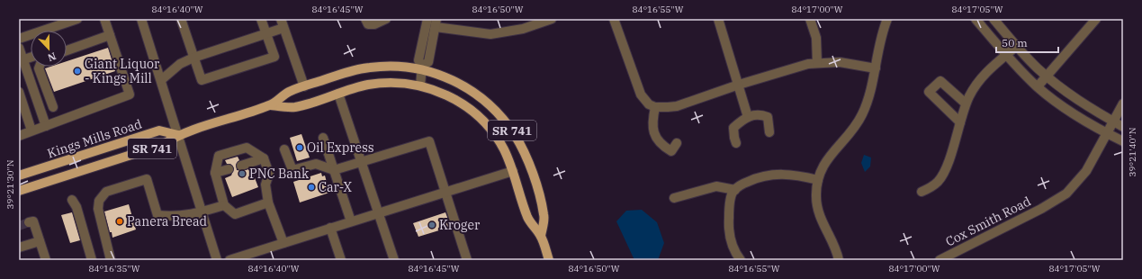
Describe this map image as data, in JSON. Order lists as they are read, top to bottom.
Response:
{
  "streets": {
    "main road": ["SR 741", "Kings Mills Road"],
    "street": ["Cox Smith Road"]
  },
  "crossings": [
    ["SR 741", "Kings Mills Road"]
  ],
  "places": [
    "Giant Liquor - Kings Mill",
    "Oil Express",
    "PNC Bank",
    "Car-X",
    "Panera Bread",
    "Kroger"
  ],
  "scale_bar": "50 m",
  "north": "bottom",
  "coordinates": [
    "84°16'40\"W",
    "84°16'45\"W",
    "84°16'50\"W",
    "84°16'55\"W",
    "84°17'00\"W",
    "84°17'05\"W",
    "39°21'40\"N",
    "39°21'30\"N",
    "84°16'35\"W"
  ]
}
